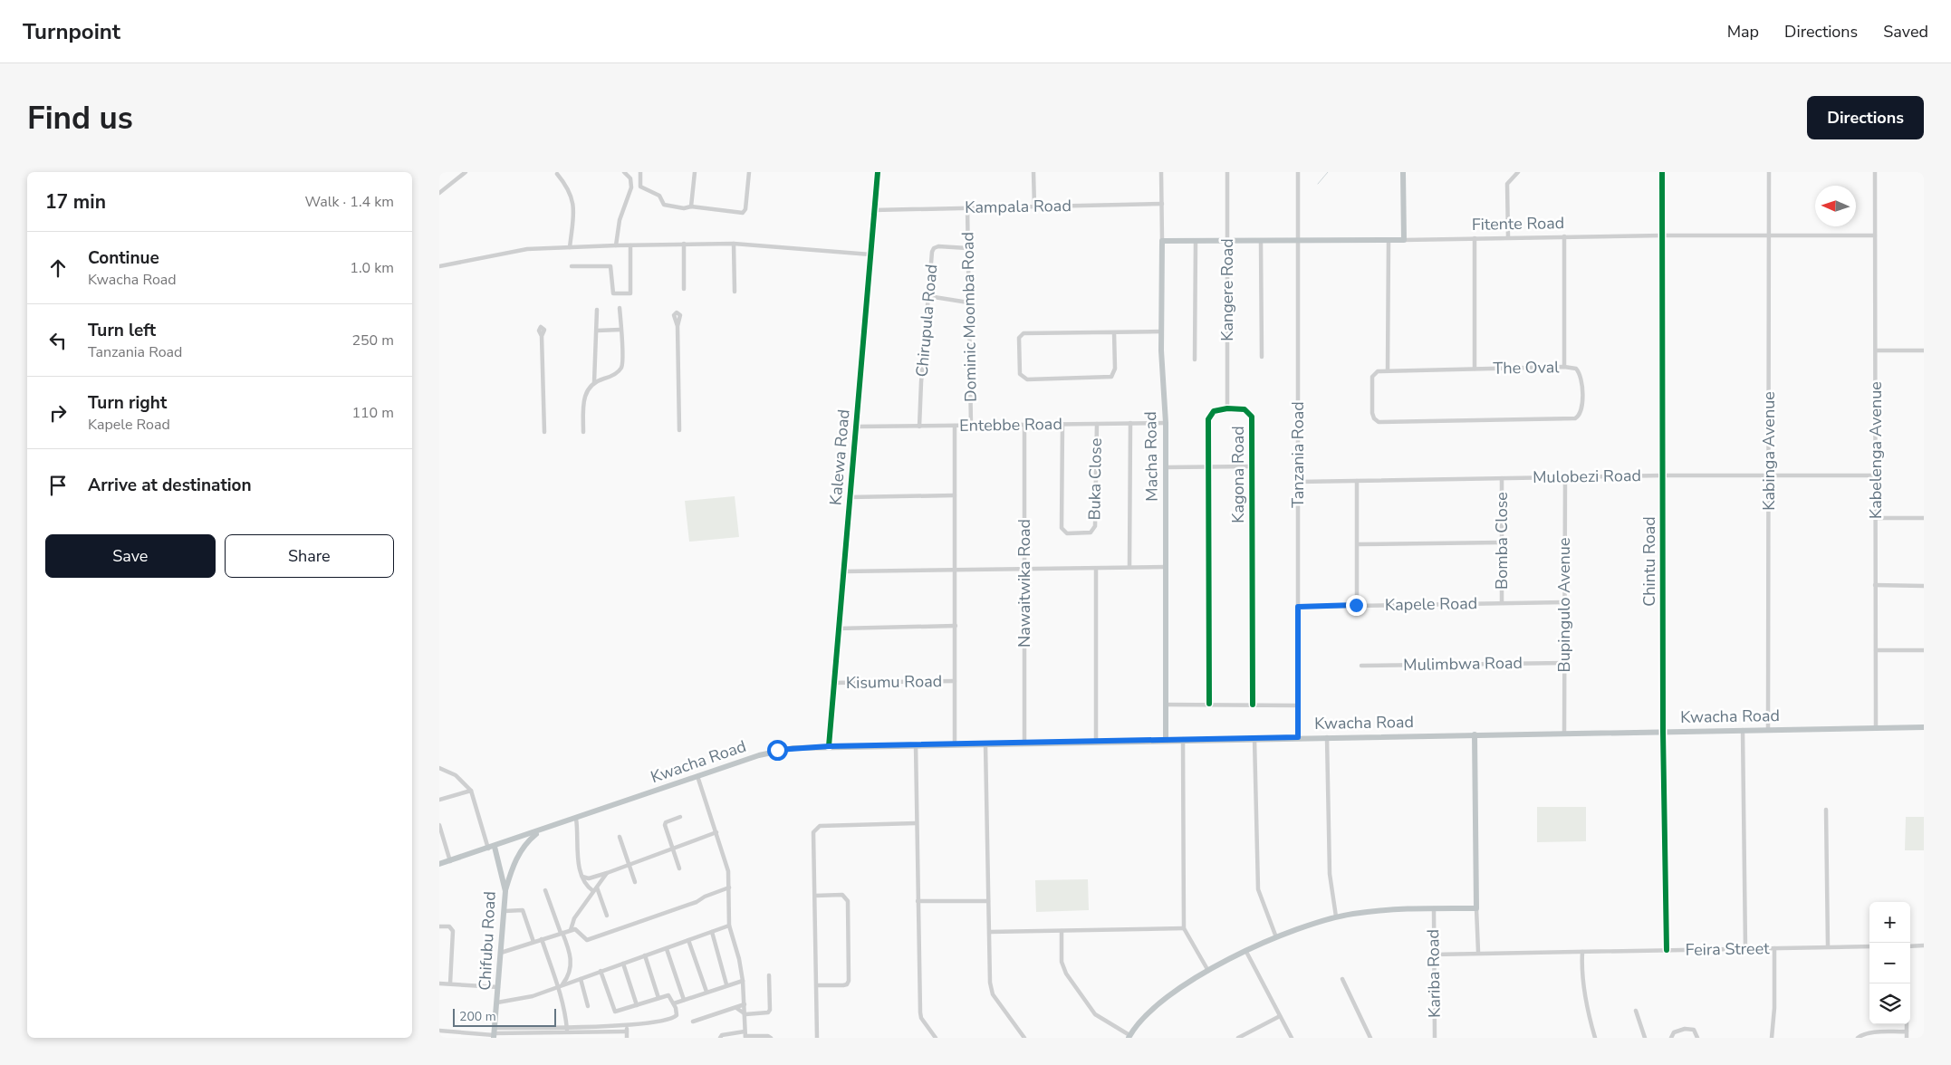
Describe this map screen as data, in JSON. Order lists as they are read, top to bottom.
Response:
{
  "streets": {
    "main road": [
      "Fitente Road",
      "Macha Road",
      "Kwacha Road",
      "Chifubu Road"
    ],
    "street": [
      "Kampala Road",
      "Kangere Road",
      "Dominic Moomba Road",
      "Chirupula Road",
      "The Oval",
      "Entebbe Road",
      "Kabelenga Avenue",
      "Kabinga Avenue",
      "Tanzania Road",
      "Kalewa Road",
      "Kagona Road",
      "Mulobezi Road",
      "Buka Close",
      "Bomba Close",
      "Chintu Road",
      "Nawaitwika Road",
      "Kapele Road",
      "Bupingulo Avenue",
      "Mulimbwa Road",
      "Kisumu Road",
      "Feira Street",
      "Kariba Road"
    ]
  },
  "crossings": [
    ["Kampala Road", "Dominic Moomba Road"],
    ["Kampala Road", "Macha Road"],
    ["Kampala Road", "Kalewa Road"],
    ["Fitente Road", "Kangere Road"],
    ["Fitente Road", "Kabelenga Avenue"],
    ["Fitente Road", "Kabinga Avenue"],
    ["Fitente Road", "Tanzania Road"],
    ["Fitente Road", "Macha Road"],
    ["Fitente Road", "Chintu Road"],
    ["Kangere Road", "Kagona Road"],
    ["Dominic Moomba Road", "Chirupula Road"],
    ["Dominic Moomba Road", "Entebbe Road"],
    ["Chirupula Road", "Entebbe Road"],
    ["Entebbe Road", "Macha Road"],
    ["Entebbe Road", "Kalewa Road"],
    ["Entebbe Road", "Buka Close"],
    ["Entebbe Road", "Nawaitwika Road"],
    ["Kabelenga Avenue", "Mulobezi Road"],
    ["Kabelenga Avenue", "Kwacha Road"],
    ["Kabinga Avenue", "Mulobezi Road"],
    ["Kabinga Avenue", "Kwacha Road"],
    ["Tanzania Road", "Mulobezi Road"],
    ["Tanzania Road", "Kapele Road"],
    ["Tanzania Road", "Kwacha Road"],
    ["Macha Road", "Kwacha Road"],
    ["Kalewa Road", "Kisumu Road"],
    ["Kalewa Road", "Kwacha Road"],
    ["Mulobezi Road", "Bomba Close"],
    ["Mulobezi Road", "Chintu Road"],
    ["Mulobezi Road", "Bupingulo Avenue"],
    ["Bomba Close", "Kapele Road"],
    ["Chintu Road", "Kwacha Road"],
    ["Chintu Road", "Feira Street"],
    ["Nawaitwika Road", "Kwacha Road"],
    ["Kapele Road", "Bupingulo Avenue"],
    ["Bupingulo Avenue", "Mulimbwa Road"],
    ["Bupingulo Avenue", "Kwacha Road"],
    ["Kwacha Road", "Chifubu Road"],
    ["Feira Street", "Kariba Road"]
  ],
  "scale_bar": "200 m",
  "north": "left",
  "page": {
    "header": "Turnpoint",
    "nav": ["Map", "Directions", "Saved"],
    "buttons": [
      "Directions",
      ["Save", "Share"]
    ],
    "title": "Find us",
    "heading": ["17 min", "Walk · 1.4 km"],
    "list": [
      ["Continue", "Kwacha Road", "1.0 km"],
      ["Turn left", "Tanzania Road", "250 m"],
      ["Turn right", "Kapele Road", "110 m"],
      "Arrive at destination"
    ],
    "map_buttons": ["+", "−"],
    "scale": "200 m"
  }
}
